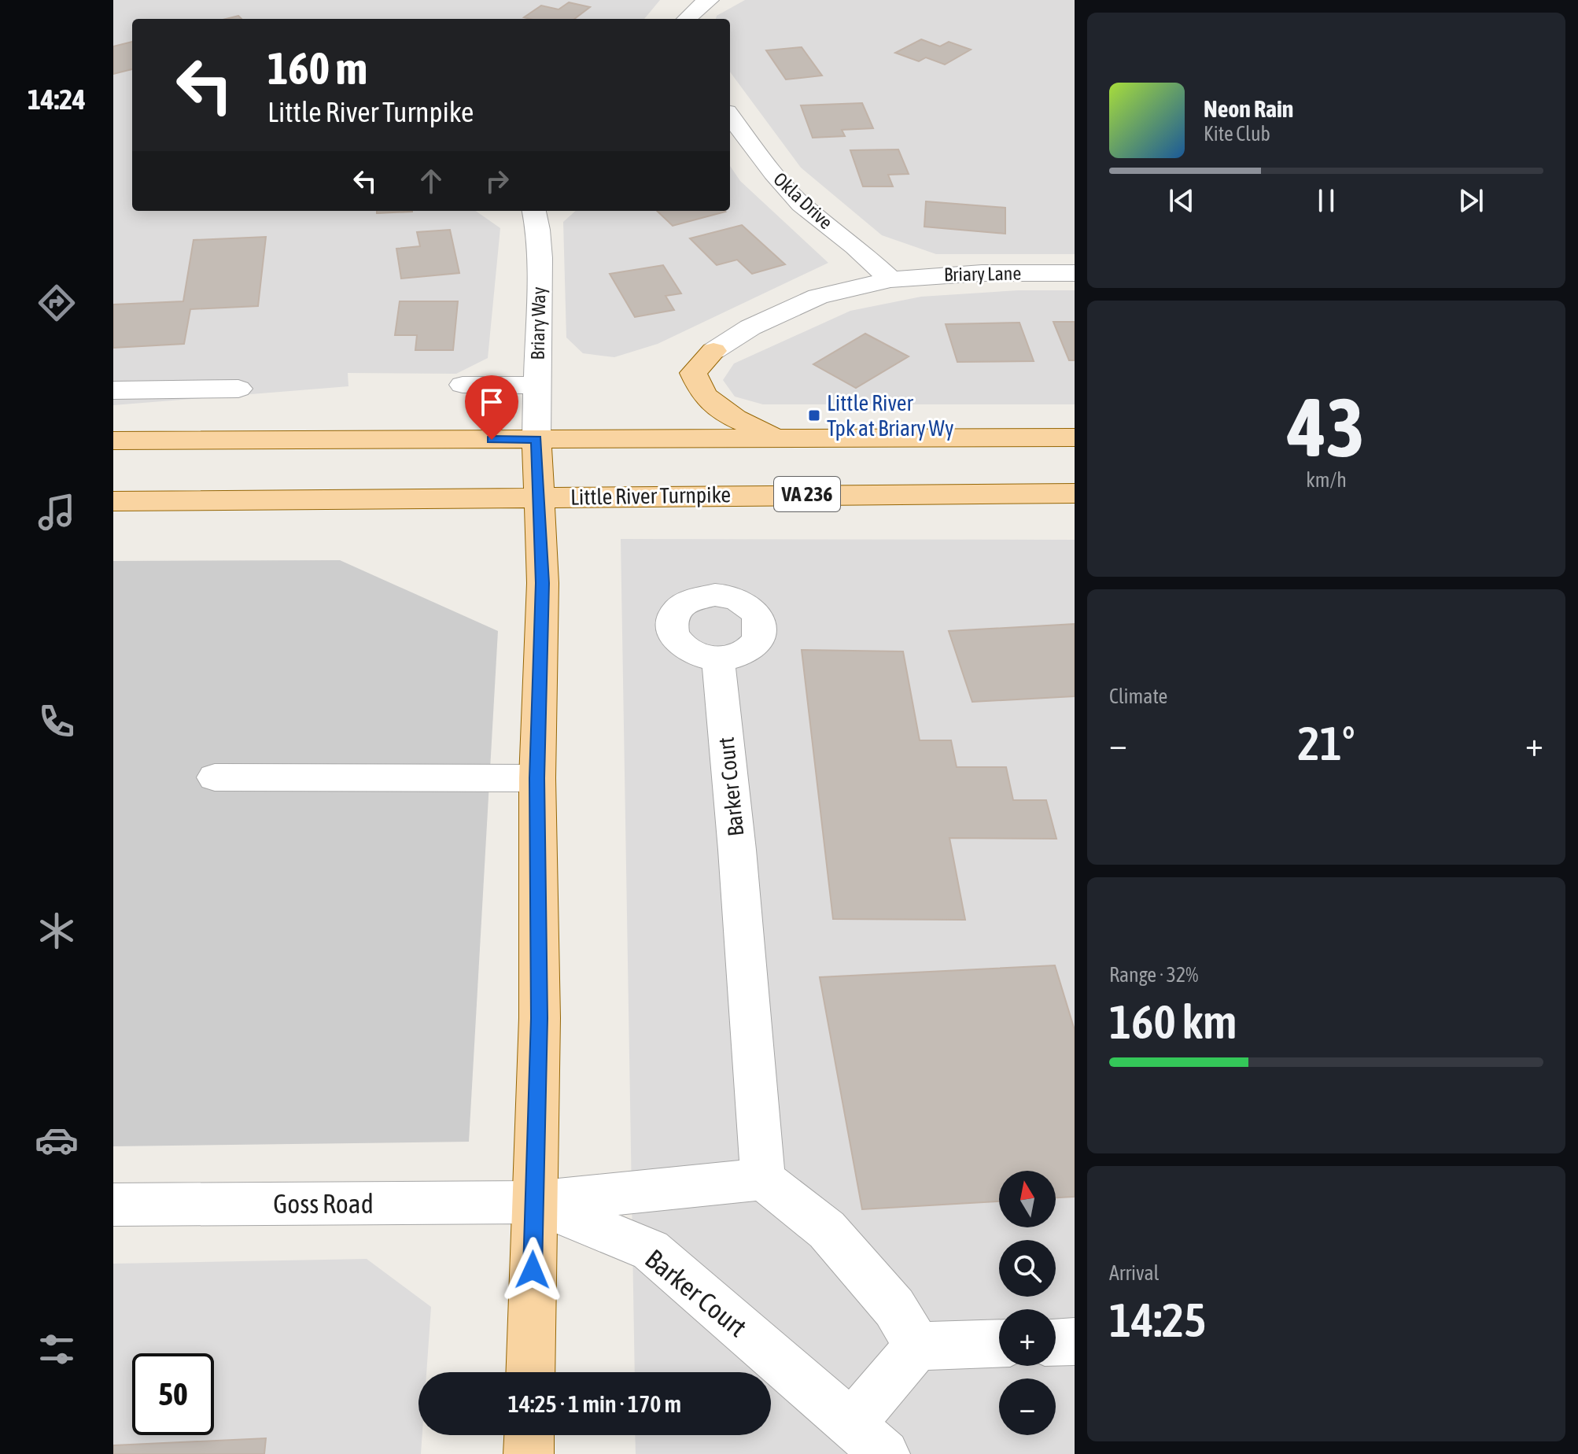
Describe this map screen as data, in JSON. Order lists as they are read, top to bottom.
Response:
{
  "streets": {
    "main road": ["VA 236", "Little River Turnpike"],
    "street": [
      "Okla Drive",
      "Briary Lane",
      "Briary Way",
      "Barker Court",
      "Goss Road"
    ]
  },
  "crossings": [
    ["Okla Drive", "Briary Lane"],
    ["Barker Court", "Goss Road"]
  ],
  "places": {
    "transit": ["Little River Tpk at Briary Wy"]
  },
  "north": "top",
  "page": {
    "tabs": "14:24",
    "turn": ["160 m", "Little River Turnpike"],
    "song": ["Neon Rain", "Kite Club"],
    "tile": [
      ["43", "km/h"],
      "Climate",
      ["Range · 32%", "160 km"],
      ["Arrival", "14:25"]
    ],
    "heat": ["−", "21°", "+"],
    "map_buttons": ["+", "−"],
    "limit": "50",
    "trip": "14:25 · 1 min · 170 m"
  }
}
